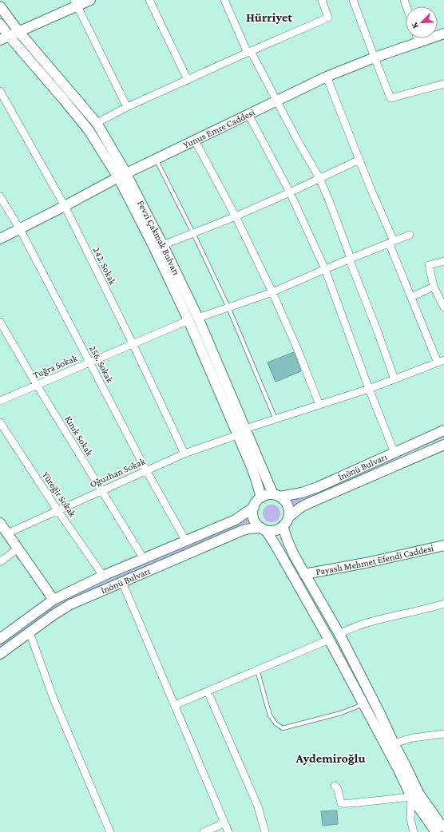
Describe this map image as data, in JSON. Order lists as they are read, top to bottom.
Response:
{
  "streets": {
    "street": [
      "Yunus Emre Caddesi",
      "Fevzi Çakmak Bulvarı",
      "242. Sokak",
      "256. Sokak",
      "Tuğra Sokak",
      "Kınık Sokak",
      "İnönü Bulvarı",
      "Oğuzhan Sokak",
      "Yüreğir Sokak",
      "Payaslı Mehmet Efendi Caddesi"
    ]
  },
  "crossings": [
    ["Yunus Emre Caddesi", "Fevzi Çakmak Bulvarı"],
    ["Yunus Emre Caddesi", "242. Sokak"],
    ["Yunus Emre Caddesi", "256. Sokak"],
    ["Fevzi Çakmak Bulvarı", "Tuğra Sokak"],
    ["Fevzi Çakmak Bulvarı", "İnönü Bulvarı"],
    ["Fevzi Çakmak Bulvarı", "Oğuzhan Sokak"],
    ["242. Sokak", "Tuğra Sokak"],
    ["242. Sokak", "Oğuzhan Sokak"],
    ["256. Sokak", "Tuğra Sokak"],
    ["256. Sokak", "İnönü Bulvarı"],
    ["256. Sokak", "Oğuzhan Sokak"],
    ["Tuğra Sokak", "Kınık Sokak"],
    ["Kınık Sokak", "İnönü Bulvarı"],
    ["Kınık Sokak", "Oğuzhan Sokak"],
    ["İnönü Bulvarı", "Yüreğir Sokak"],
    ["Oğuzhan Sokak", "Yüreğir Sokak"]
  ],
  "districts": ["Hürriyet", "Aydemiroğlu"],
  "north": "bottom left"
}
